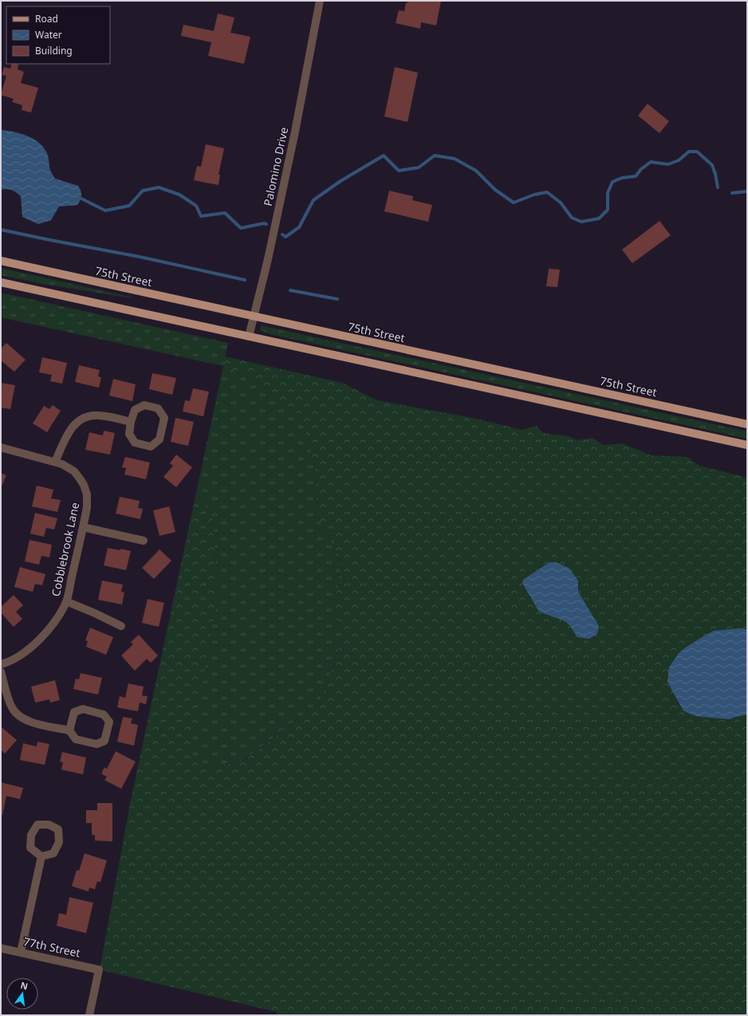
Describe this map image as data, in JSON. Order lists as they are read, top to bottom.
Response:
{
  "streets": {
    "main road": ["75th Street"],
    "street": ["Palomino Drive", "Cobblebrook Lane", "77th Street"]
  },
  "crossings": [
    ["Palomino Drive", "75th Street"]
  ],
  "legend": ["Road", "Water", "Building"],
  "north": "top"
}
